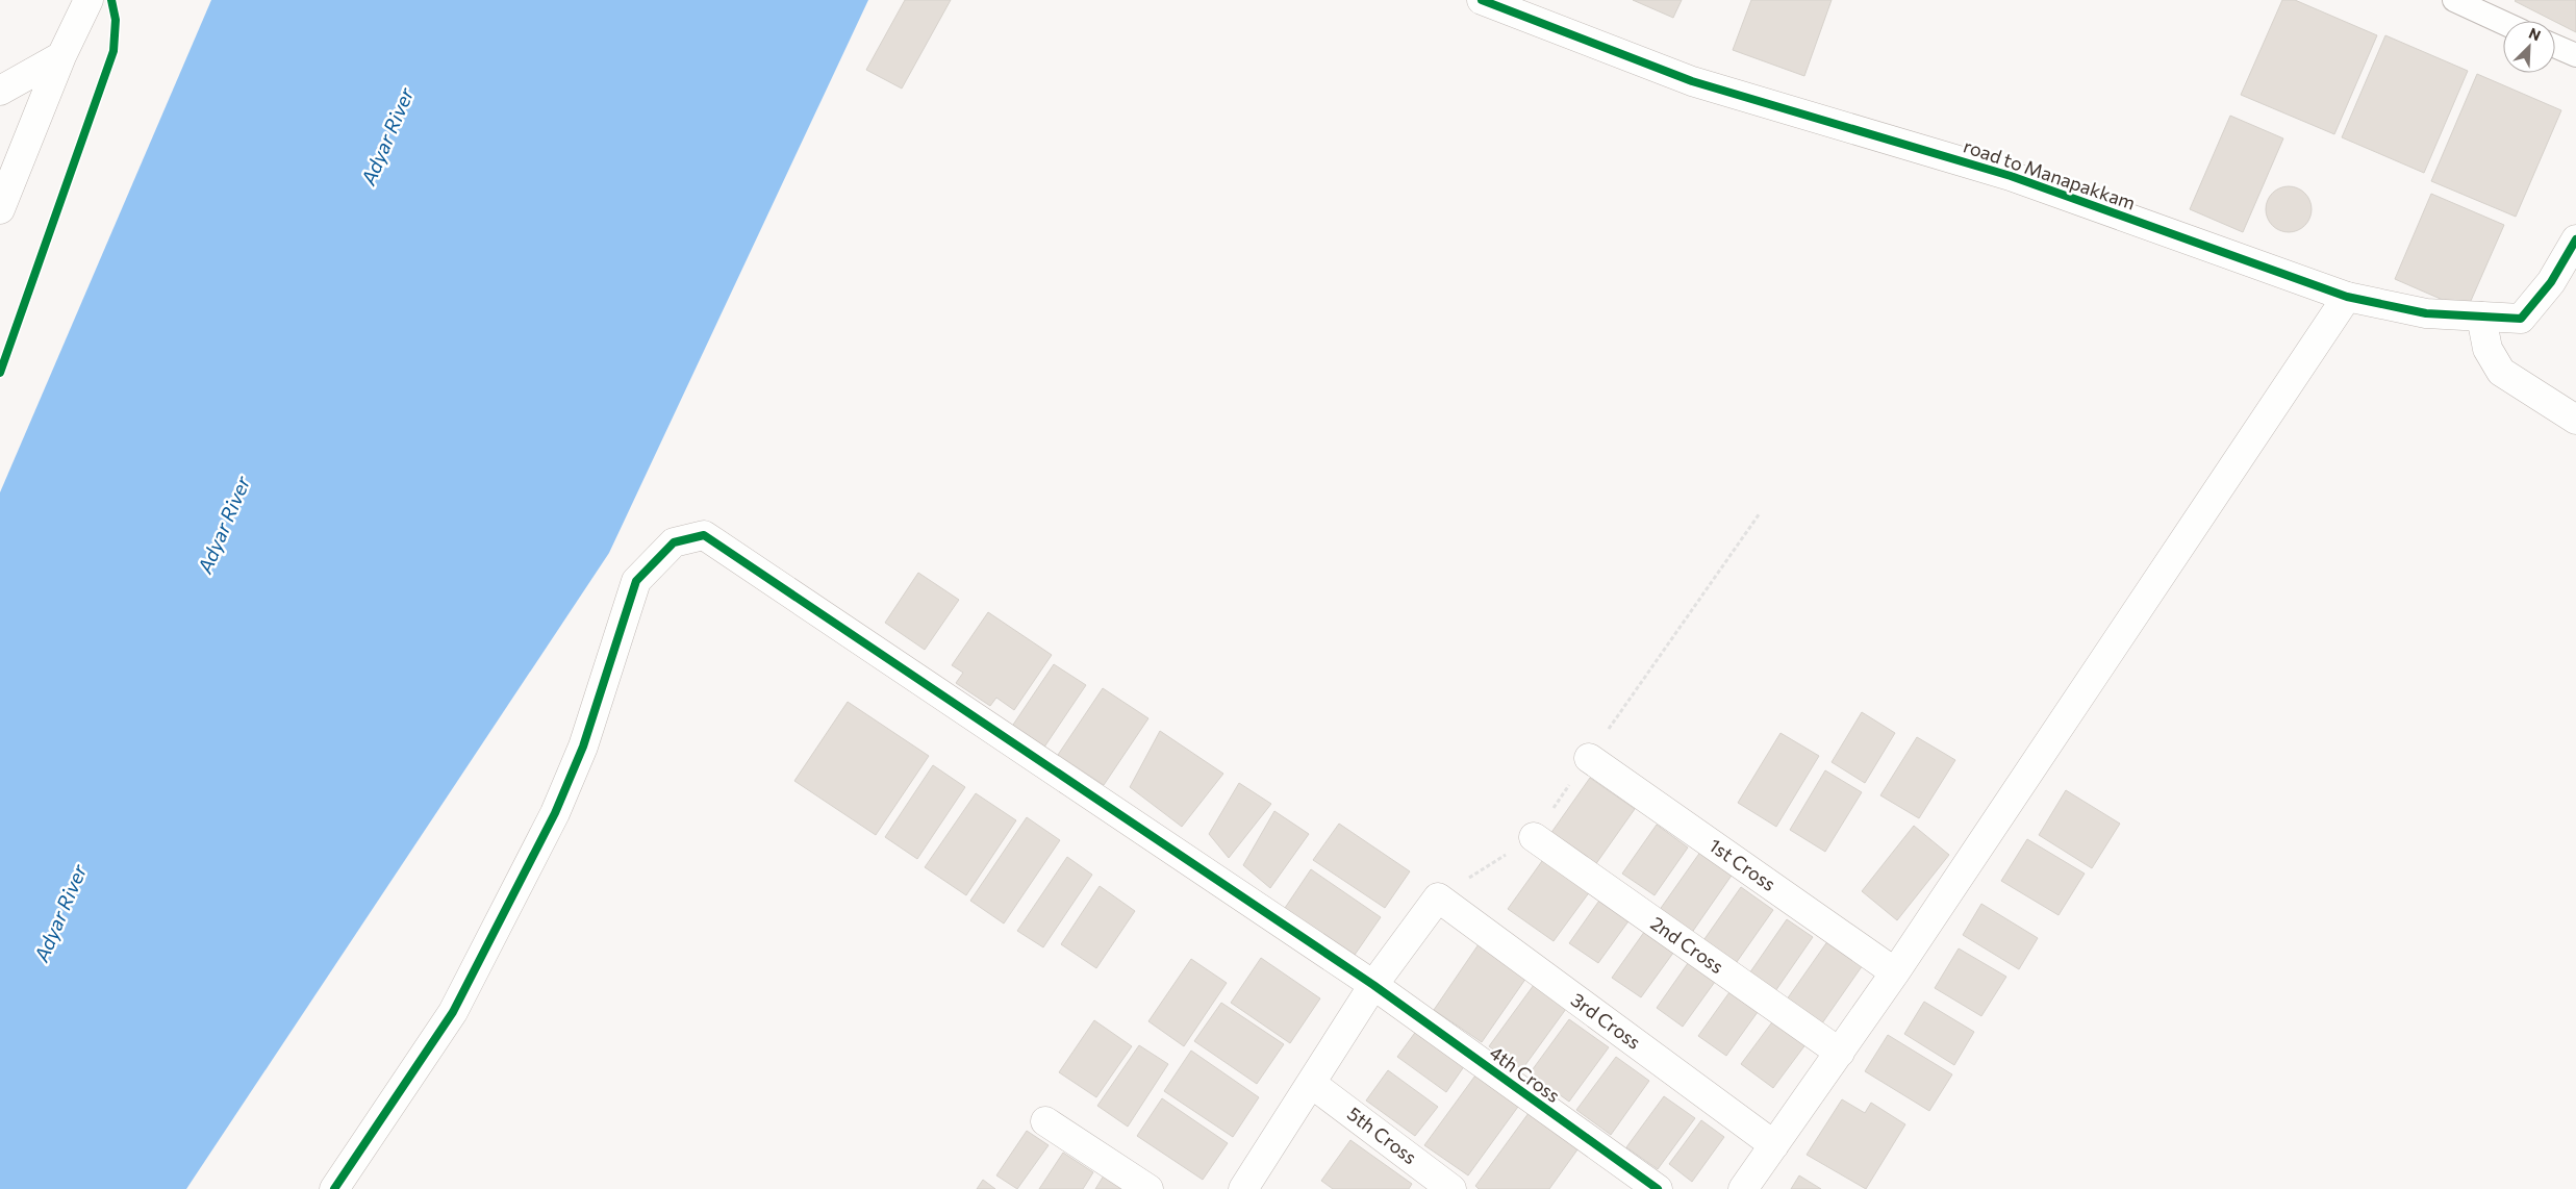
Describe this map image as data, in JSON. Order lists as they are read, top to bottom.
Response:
{
  "streets": {
    "street": [
      "road to Manapakkam",
      "1st Cross",
      "2nd Cross",
      "3rd Cross",
      "4th Cross",
      "5th Cross"
    ]
  },
  "water": ["Adyar River"],
  "north": "top right"
}
